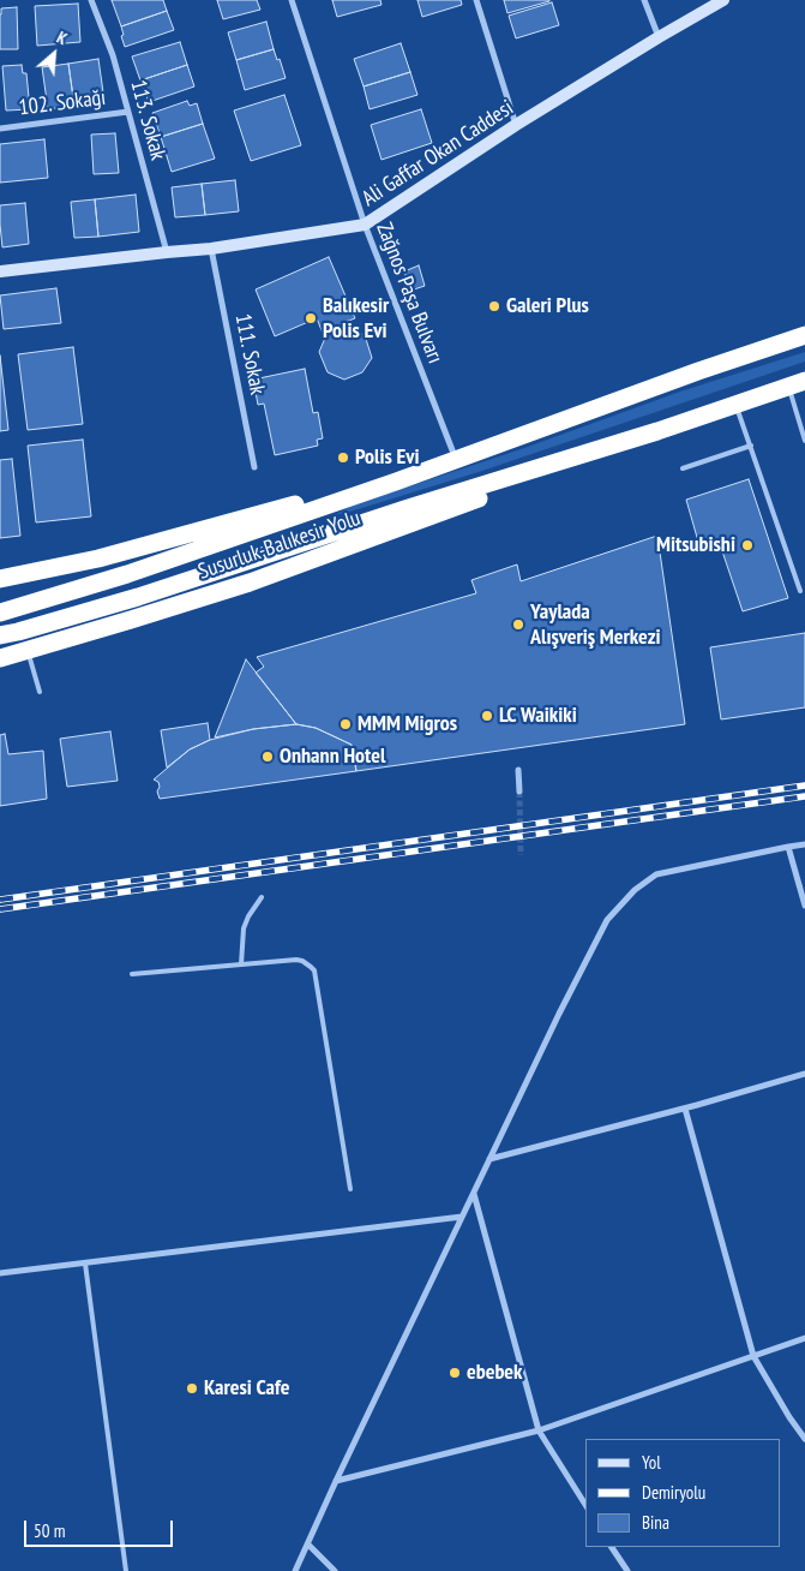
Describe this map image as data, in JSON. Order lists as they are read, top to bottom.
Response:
{
  "streets": {
    "highway": ["Susurluk-Balıkesir Yolu"],
    "main road": ["Ali Gaffar Okan Caddesi"],
    "street": [
      "102. Sokağı",
      "113. Sokak",
      "Zağnos Paşa Bulvarı",
      "111. Sokak"
    ]
  },
  "crossings": [
    ["102. Sokağı", "113. Sokak"],
    ["113. Sokak", "Ali Gaffar Okan Caddesi"],
    ["Ali Gaffar Okan Caddesi", "Zağnos Paşa Bulvarı"],
    ["Ali Gaffar Okan Caddesi", "111. Sokak"],
    ["Zağnos Paşa Bulvarı", "Susurluk-Balıkesir Yolu"]
  ],
  "places": [
    "Galeri Plus",
    "Balıkesir Polis Evi",
    "Polis Evi",
    "Mitsubishi",
    "Yaylada Alışveriş Merkezi",
    "LC Waikiki",
    "MMM Migros",
    "Onhann Hotel",
    "ebebek",
    "Karesi Cafe"
  ],
  "legend": ["Yol", "Demiryolu", "Bina"],
  "scale_bar": "50 m",
  "north": "top right"
}
